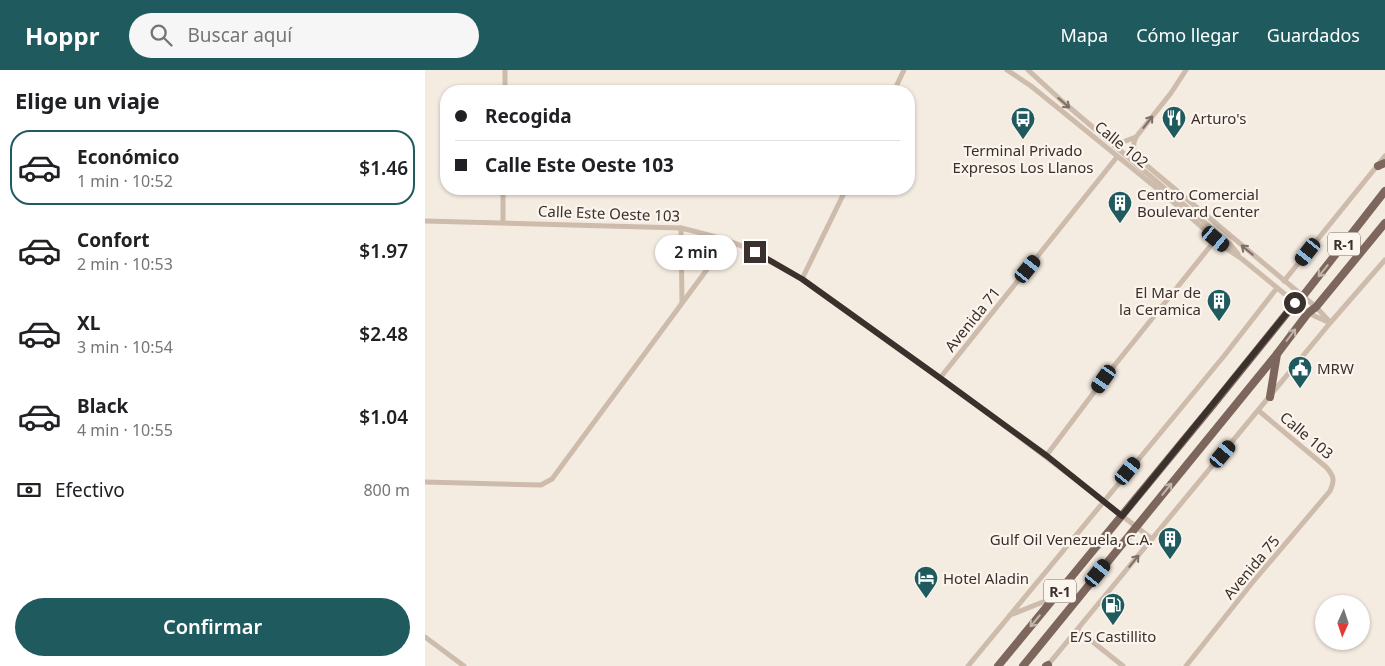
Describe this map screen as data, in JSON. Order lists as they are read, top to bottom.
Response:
{
  "streets": {
    "main road": ["R-1"],
    "street": [
      "Calle 102",
      "Calle Este Oeste 103",
      "Avenida 71",
      "Calle 103",
      "Avenida 75"
    ]
  },
  "crossings": [
    ["Calle 102", "R-1"],
    ["Calle 102", "Avenida 71"],
    ["Calle Este Oeste 103", "R-1"],
    ["Calle Este Oeste 103", "Avenida 71"],
    ["Calle 103", "Avenida 75"]
  ],
  "places": {
    "restaurant": ["Arturo's"],
    "bus stop": ["Terminal Privado Expresos Los Llanos"],
    "building": ["Centro Comercial Boulevard Center", "El Mar de la Ceramica", "Gulf Oil Venezuela, C.A."],
    "public building": ["MRW"],
    "hotel": ["Hotel Aladin"],
    "fuel station": ["E/S Castillito"]
  },
  "north": "bottom",
  "page": {
    "header": "Hoppr",
    "search": "Buscar aquí",
    "nav": ["Mapa", "Cómo llegar", "Guardados"],
    "heading": "Elige un viaje",
    "banner": ["Recogida", "Calle Este Oeste 103"],
    "list": [
      {
        "name": "Económico",
        "note": "1 min · 10:52",
        "value": "$1.46"
      },
      {
        "name": "Confort",
        "note": "2 min · 10:53",
        "value": "$1.97"
      },
      {
        "name": "XL",
        "note": "3 min · 10:54",
        "value": "$2.48"
      },
      {
        "name": "Black",
        "note": "4 min · 10:55",
        "value": "$1.04"
      }
    ],
    "bubble": "2 min",
    "pay": ["Efectivo", "800 m"],
    "buttons": "Confirmar"
  }
}
